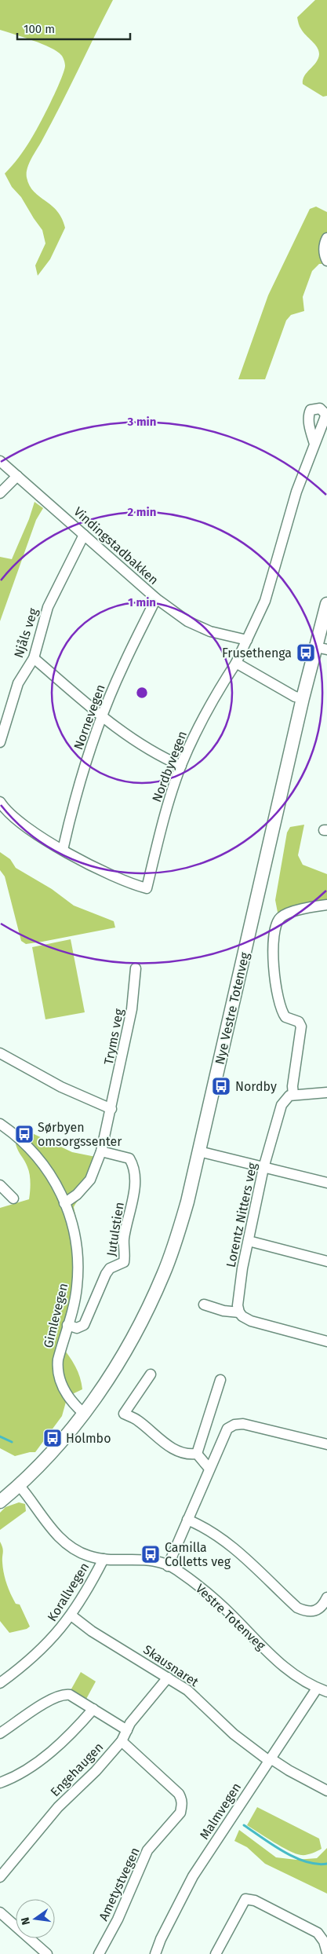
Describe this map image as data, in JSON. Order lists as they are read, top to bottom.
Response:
{
  "streets": {
    "main road": ["Nye Vestre Totenveg"],
    "street": [
      "Vindingstadbakken",
      "Njåls veg",
      "Nornevegen",
      "Nordbyvegen",
      "Tryms veg",
      "Lorentz Nitters veg",
      "Jutulstien",
      "Gimlevegen",
      "Korallvegen",
      "Vestre Totenveg",
      "Skausnaret",
      "Engehaugen",
      "Malmvegen",
      "Ametystvegen"
    ]
  },
  "crossings": [
    ["Vindingstadbakken", "Njåls veg"],
    ["Vindingstadbakken", "Nornevegen"],
    ["Vindingstadbakken", "Nordbyvegen"],
    ["Nornevegen", "Nordbyvegen"],
    ["Nye Vestre Totenveg", "Gimlevegen"],
    ["Nye Vestre Totenveg", "Vestre Totenveg"],
    ["Tryms veg", "Jutulstien"],
    ["Tryms veg", "Gimlevegen"],
    ["Jutulstien", "Gimlevegen"],
    ["Korallvegen", "Vestre Totenveg"],
    ["Korallvegen", "Skausnaret"],
    ["Vestre Totenveg", "Malmvegen"],
    ["Skausnaret", "Engehaugen"],
    ["Skausnaret", "Malmvegen"],
    ["Engehaugen", "Ametystvegen"]
  ],
  "places": {
    "bus stop": [
      "Frusethenga",
      "Nordby",
      "Sørbyen omsorgssenter",
      "Holmbo",
      "Camilla Colletts veg"
    ]
  },
  "scale_bar": "100 m",
  "north": "left",
  "rings": ["3 min", "2 min", "1 min"]
}
